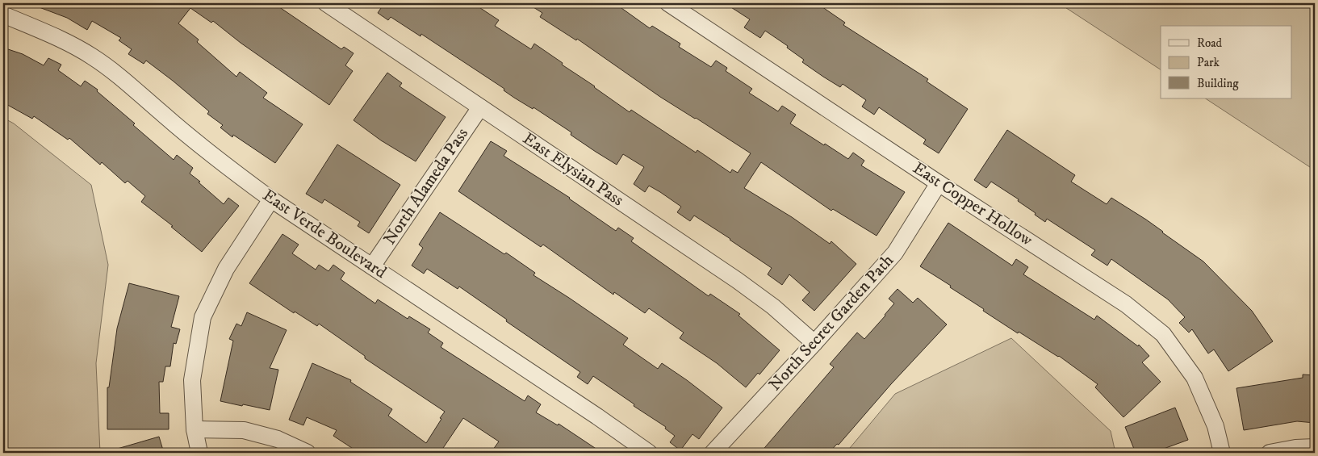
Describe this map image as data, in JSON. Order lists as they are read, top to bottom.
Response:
{
  "streets": {
    "street": [
      "East Elysian Pass",
      "North Alameda Pass",
      "East Copper Hollow",
      "East Verde Boulevard",
      "North Secret Garden Path"
    ]
  },
  "crossings": [
    ["East Elysian Pass", "North Alameda Pass"],
    ["East Elysian Pass", "North Secret Garden Path"],
    ["North Alameda Pass", "East Verde Boulevard"],
    ["East Copper Hollow", "North Secret Garden Path"]
  ],
  "legend": ["Road", "Park", "Building"]
}
